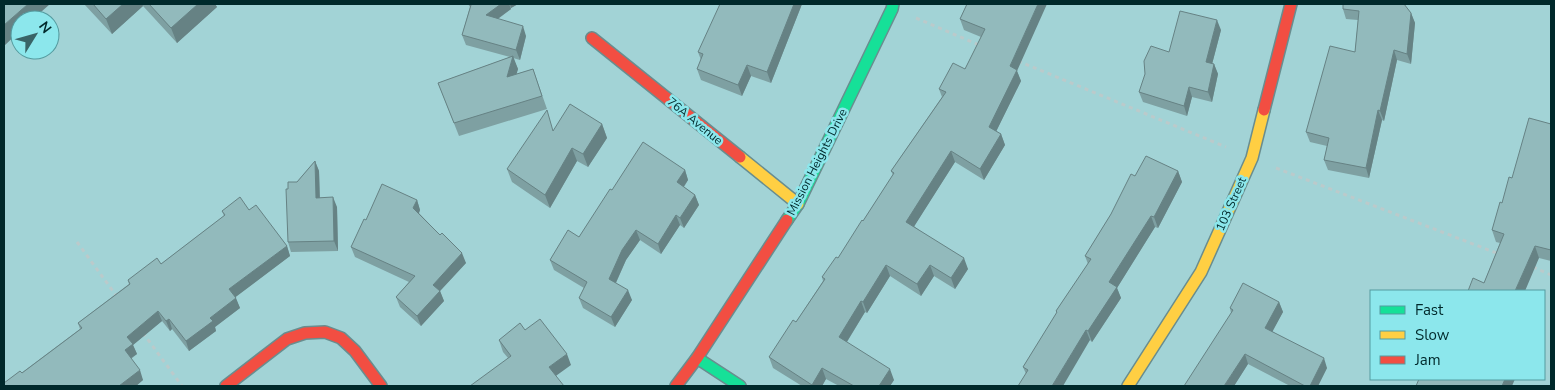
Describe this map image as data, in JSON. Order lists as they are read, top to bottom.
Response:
{
  "streets": {
    "street": ["76A Avenue", "Mission Heights Drive", "103 Street"]
  },
  "crossings": [
    ["76A Avenue", "Mission Heights Drive"]
  ],
  "legend": ["Fast", "Slow", "Jam"],
  "north": "top right"
}
